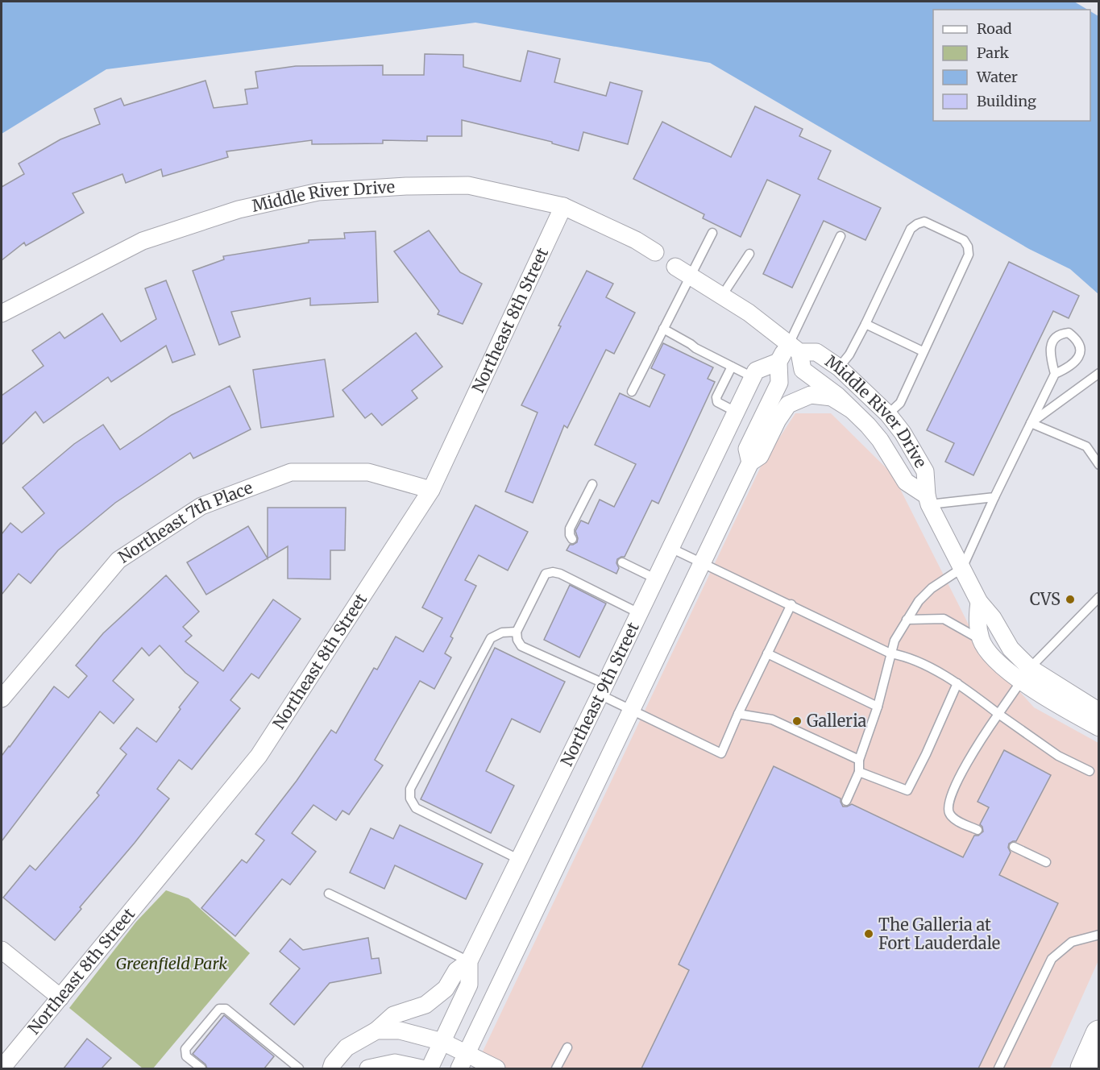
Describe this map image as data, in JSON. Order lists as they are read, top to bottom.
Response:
{
  "streets": {
    "street": [
      "Middle River Drive",
      "Northeast 8th Street",
      "Northeast 7th Place",
      "Northeast 9th Street"
    ]
  },
  "crossings": [
    ["Middle River Drive", "Northeast 8th Street"],
    ["Northeast 8th Street", "Northeast 7th Place"]
  ],
  "parks": ["Greenfield Park"],
  "places": ["CVS", "Galleria", "The Galleria at Fort Lauderdale"],
  "legend": [
    "Road",
    "Park",
    "Water",
    "Building"
  ]
}
